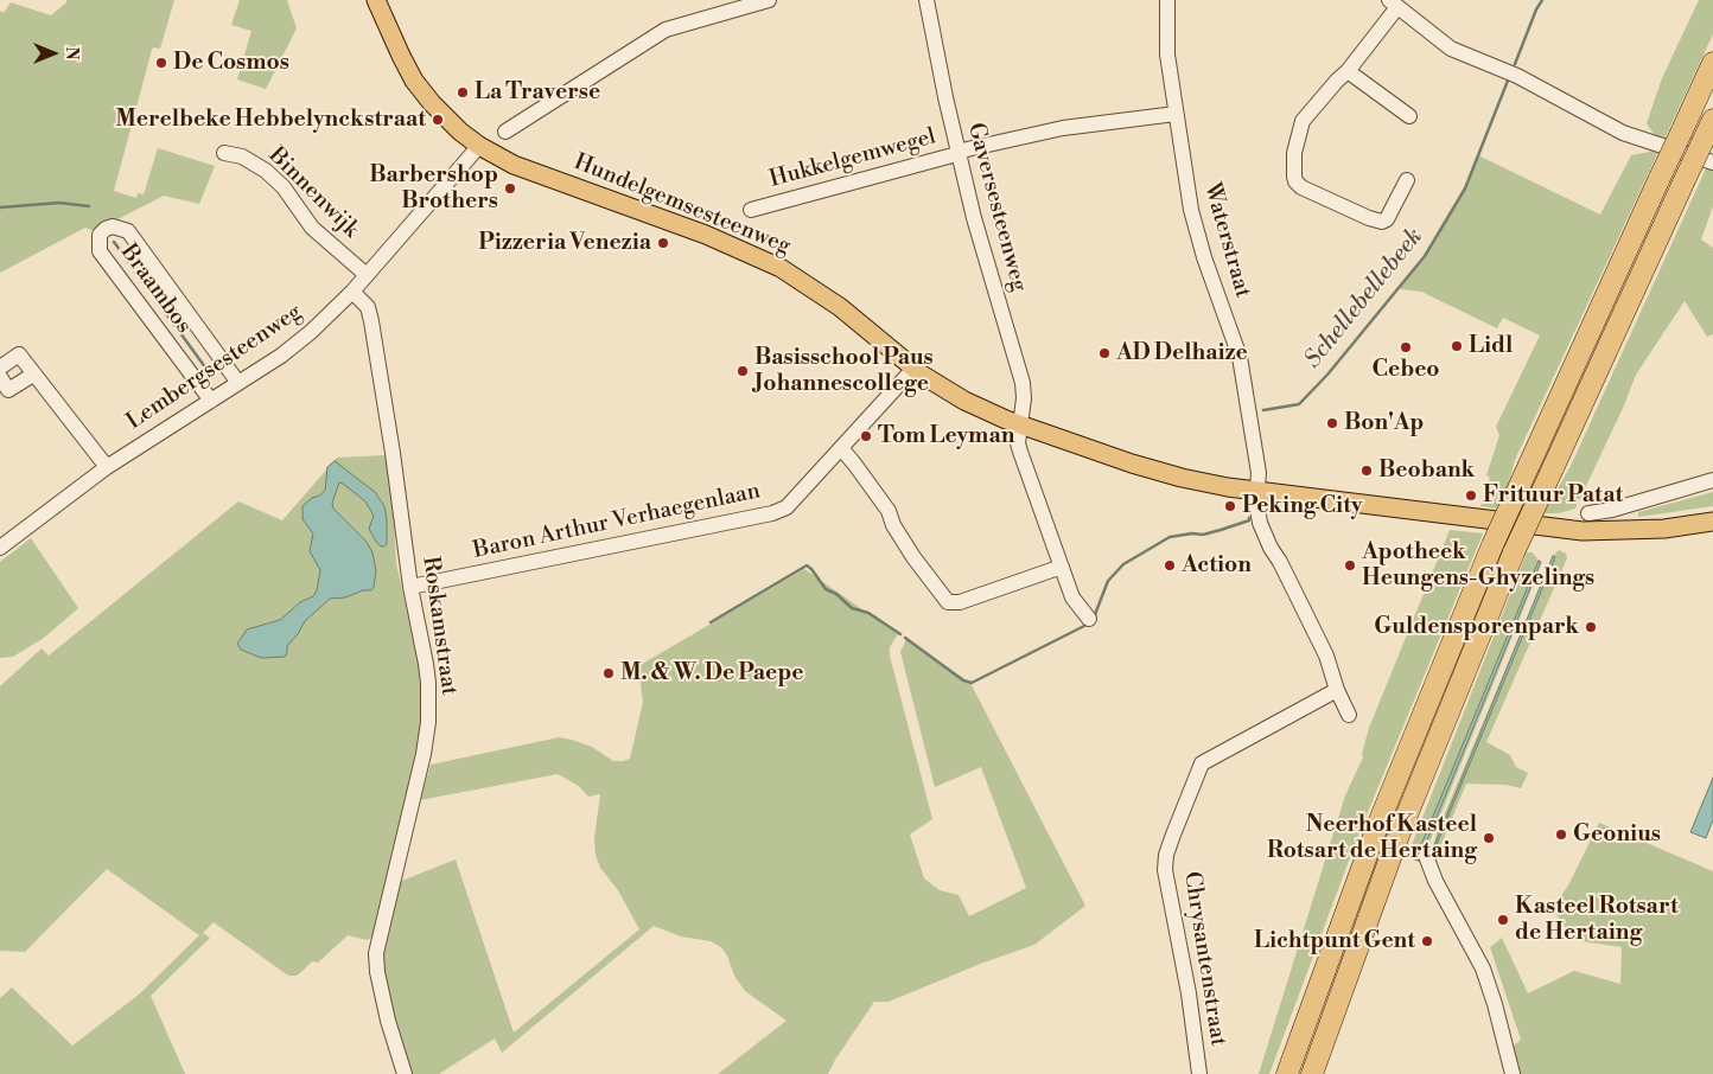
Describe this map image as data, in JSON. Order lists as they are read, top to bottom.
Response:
{
  "streets": {
    "main road": ["Hundelgemsesteenweg"],
    "street": [
      "Hukkelgemwegel",
      "Binnenwijk",
      "Gaversesteenweg",
      "Waterstraat",
      "Braambos",
      "Lembergsesteenweg",
      "Baron Arthur Verhaegenlaan",
      "Roskamstraat",
      "Chrysantenstraat"
    ]
  },
  "crossings": [
    ["Hukkelgemwegel", "Gaversesteenweg"],
    ["Hukkelgemwegel", "Waterstraat"],
    ["Binnenwijk", "Lembergsesteenweg"],
    ["Hundelgemsesteenweg", "Gaversesteenweg"],
    ["Hundelgemsesteenweg", "Waterstraat"],
    ["Hundelgemsesteenweg", "Lembergsesteenweg"],
    ["Hundelgemsesteenweg", "Baron Arthur Verhaegenlaan"],
    ["Braambos", "Lembergsesteenweg"],
    ["Lembergsesteenweg", "Roskamstraat"],
    ["Baron Arthur Verhaegenlaan", "Roskamstraat"]
  ],
  "water": ["Schellebellebeek"],
  "places": [
    "De Cosmos",
    "La Traverse",
    "Merelbeke Hebbelynckstraat",
    "Barbershop Brothers",
    "Pizzeria Venezia",
    "Lidl",
    "Cebeo",
    "AD Delhaize",
    "Basisschool Paus Johannescollege",
    "Bon'Ap",
    "Tom Leyman",
    "Beobank",
    "Frituur Patat",
    "Peking City",
    "Action",
    "Apotheek Heungens-Ghyzelings",
    "Guldensporenpark",
    "M. & W. De Paepe",
    "Geonius",
    "Neerhof Kasteel Rotsart de Hertaing",
    "Kasteel Rotsart de Hertaing",
    "Lichtpunt Gent"
  ],
  "north": "right"
}
